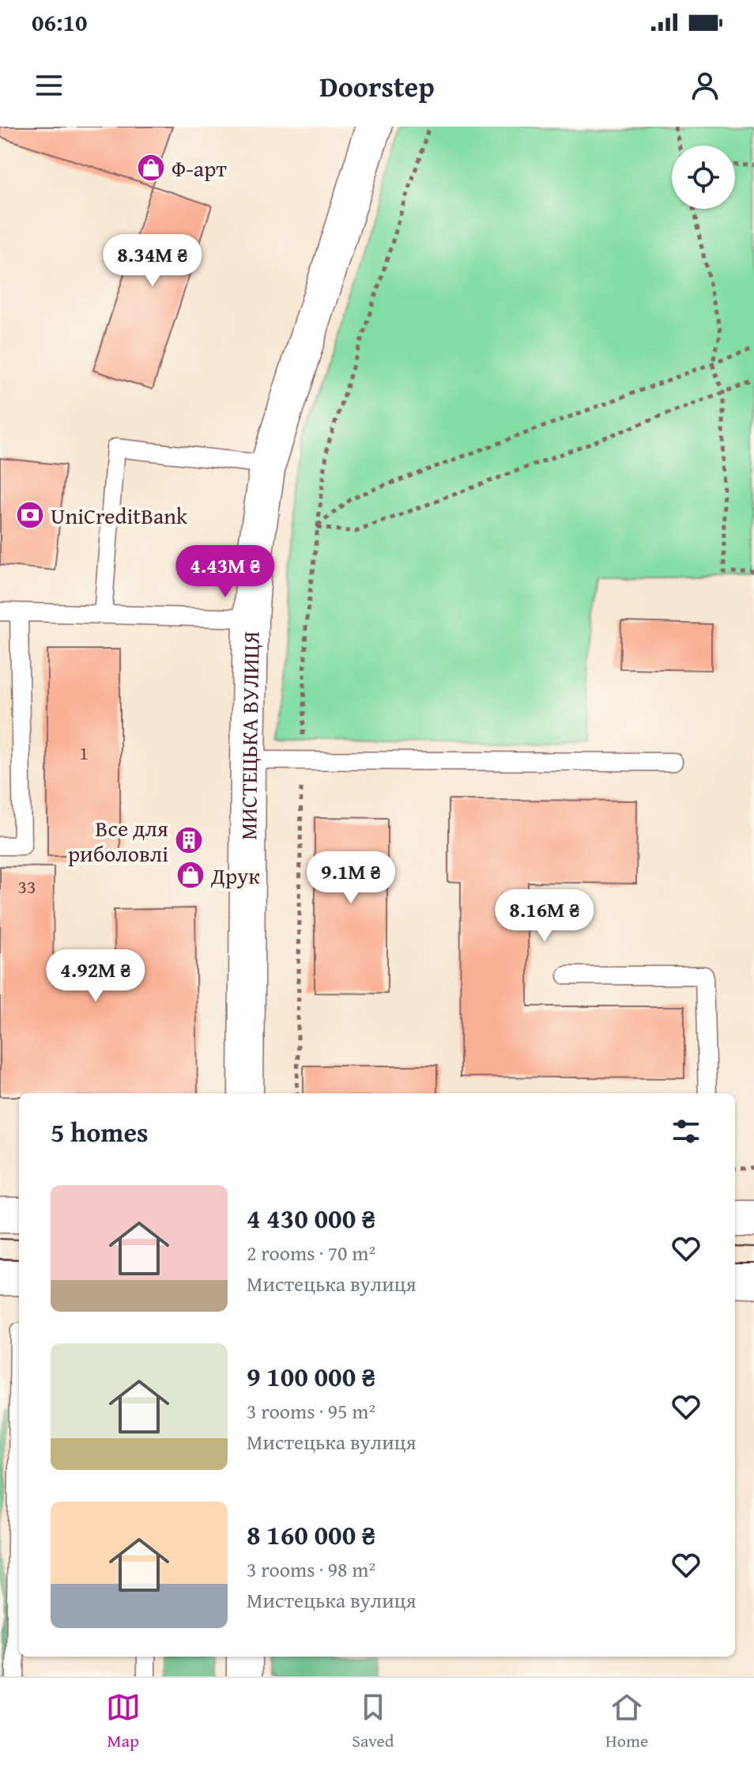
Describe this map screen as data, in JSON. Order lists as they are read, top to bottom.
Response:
{
  "streets": {
    "street": ["МИСТЕЦЬКА ВУЛИЦЯ"]
  },
  "places": {
    "shop": ["Ф-арт", "Друк"],
    "bank": ["UniCreditBank"],
    "building": ["Все для риболовлі"]
  },
  "house_numbers": ["1", "33"],
  "page": {
    "status": "06:10",
    "header": "Doorstep",
    "price": [
      "8.34M ₴",
      "4.43M ₴",
      "9.1M ₴",
      "8.16M ₴",
      "4.92M ₴"
    ],
    "heading": "5 homes",
    "list": [
      {
        "name": "4 430 000 ₴",
        "note": "2 rooms · 70 m² · Мистецька вулиця"
      },
      {
        "name": "9 100 000 ₴",
        "note": "3 rooms · 95 m² · Мистецька вулиця"
      },
      {
        "name": "8 160 000 ₴",
        "note": "3 rooms · 98 m² · Мистецька вулиця"
      }
    ],
    "tabs": ["Map", "Saved", "Home"]
  }
}
